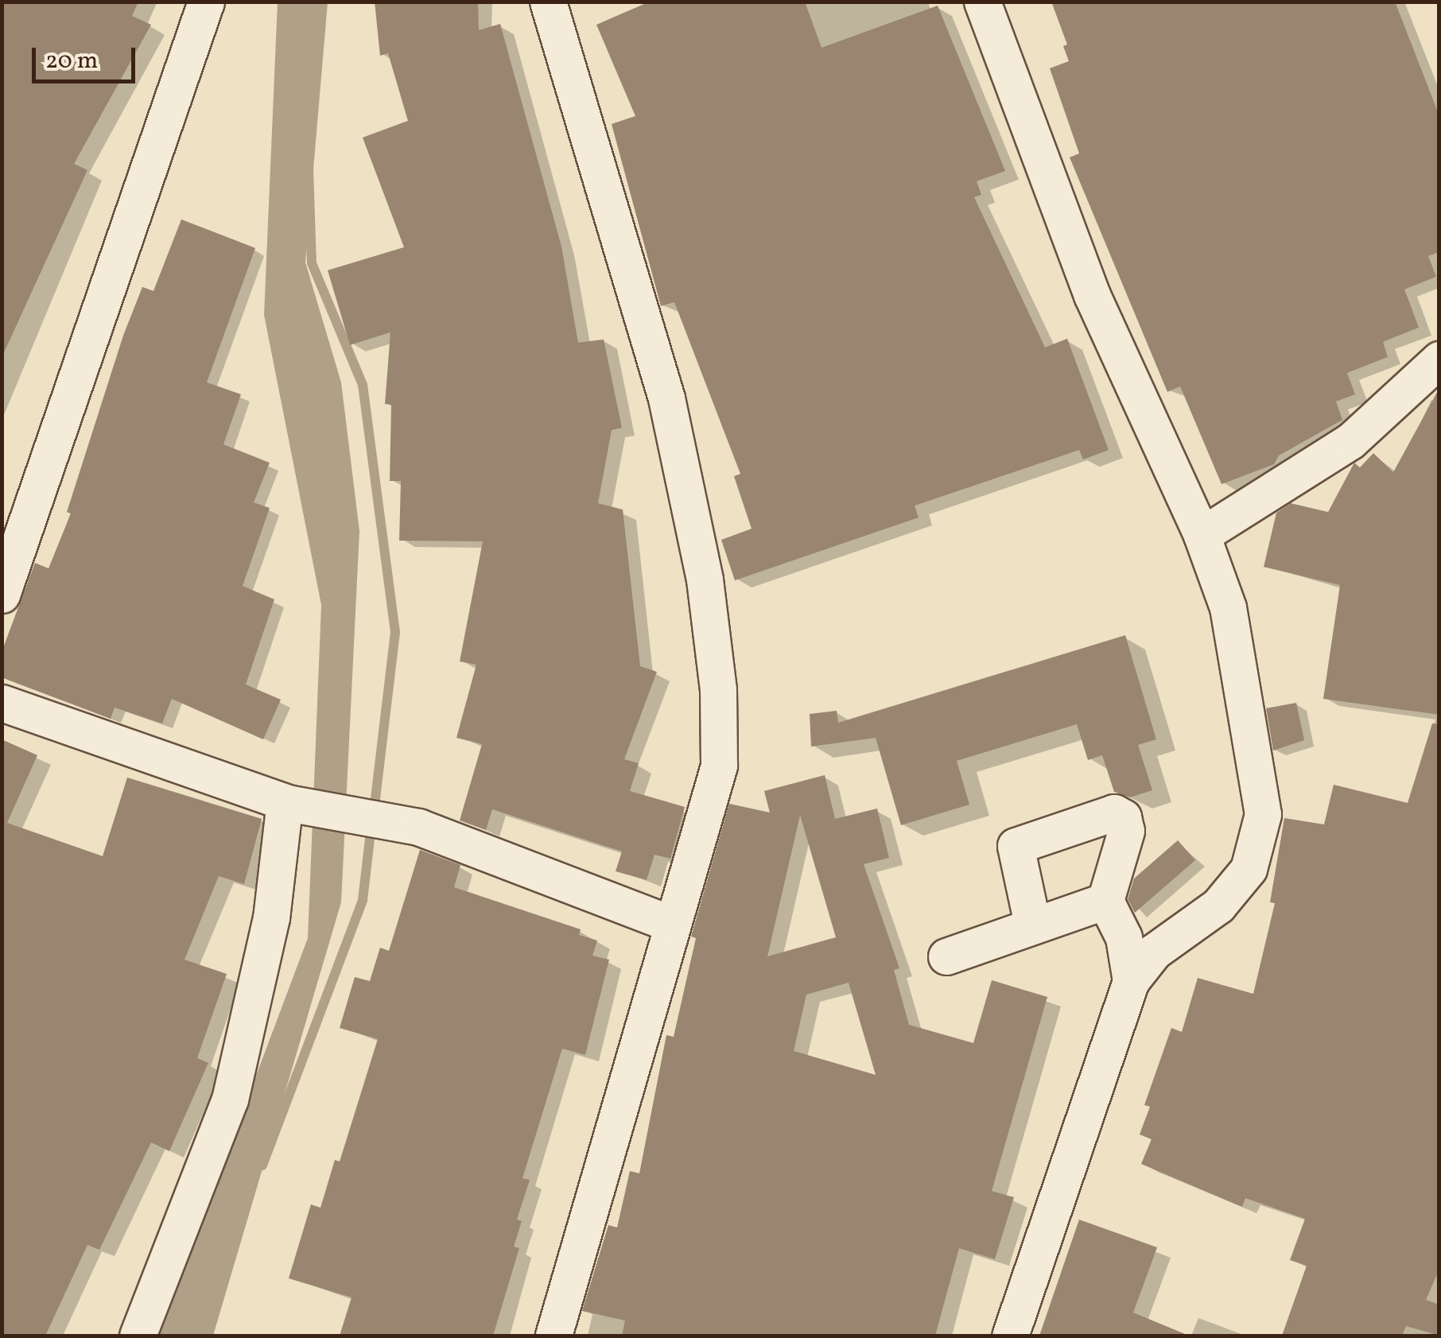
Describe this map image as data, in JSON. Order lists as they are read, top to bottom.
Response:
{
  "scale_bar": "20 m"
}
